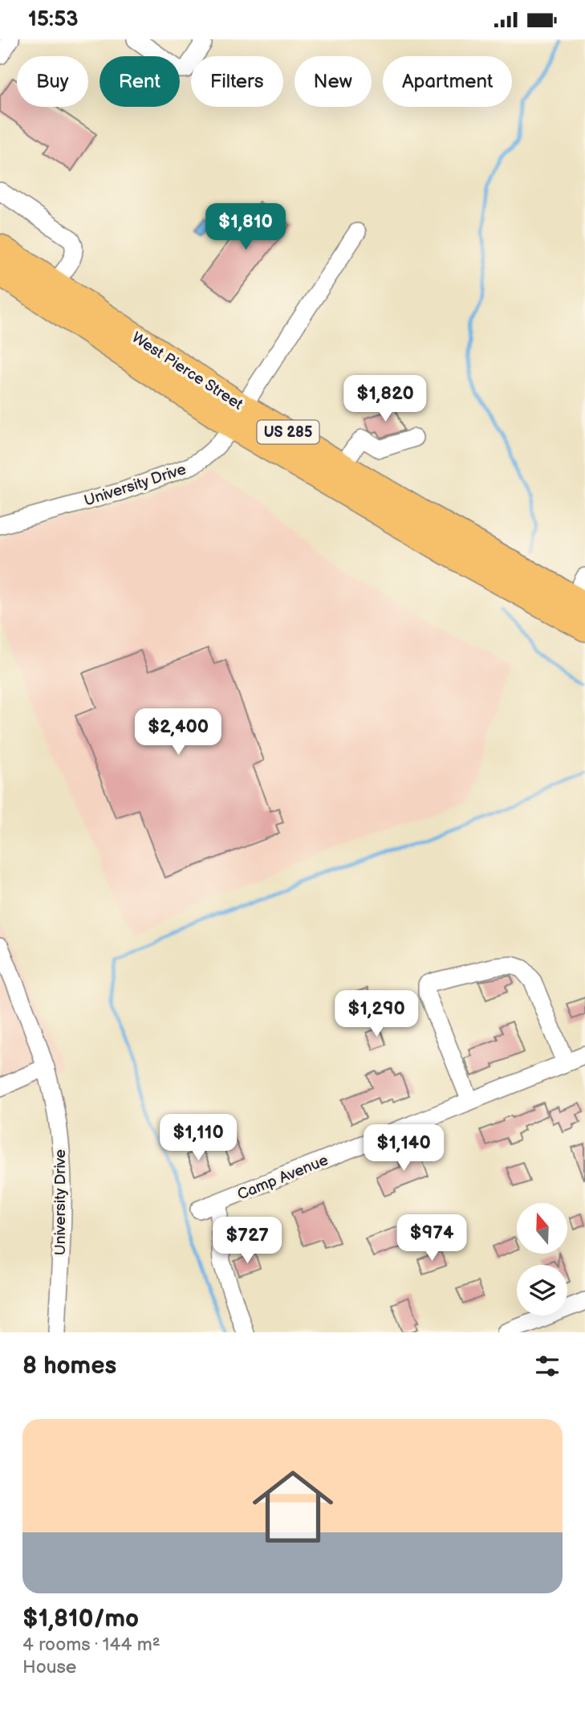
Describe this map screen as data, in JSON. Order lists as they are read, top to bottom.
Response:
{
  "streets": {
    "highway": ["West Pierce Street", "US 285"],
    "street": ["University Drive", "Camp Avenue"]
  },
  "crossings": [
    ["West Pierce Street", "University Drive"]
  ],
  "north": "top",
  "page": {
    "status": "15:53",
    "chip": [
      "Buy",
      "Rent",
      "Filters",
      "New",
      "Apartment"
    ],
    "price": [
      "$1,810",
      "$1,820",
      "$2,400",
      "$1,290",
      "$1,110",
      "$1,140",
      "$974",
      "$727"
    ],
    "heading": "8 homes",
    "list": [
      {
        "name": "$1,810/mo",
        "note": "4 rooms · 144 m² · House"
      }
    ]
  }
}
